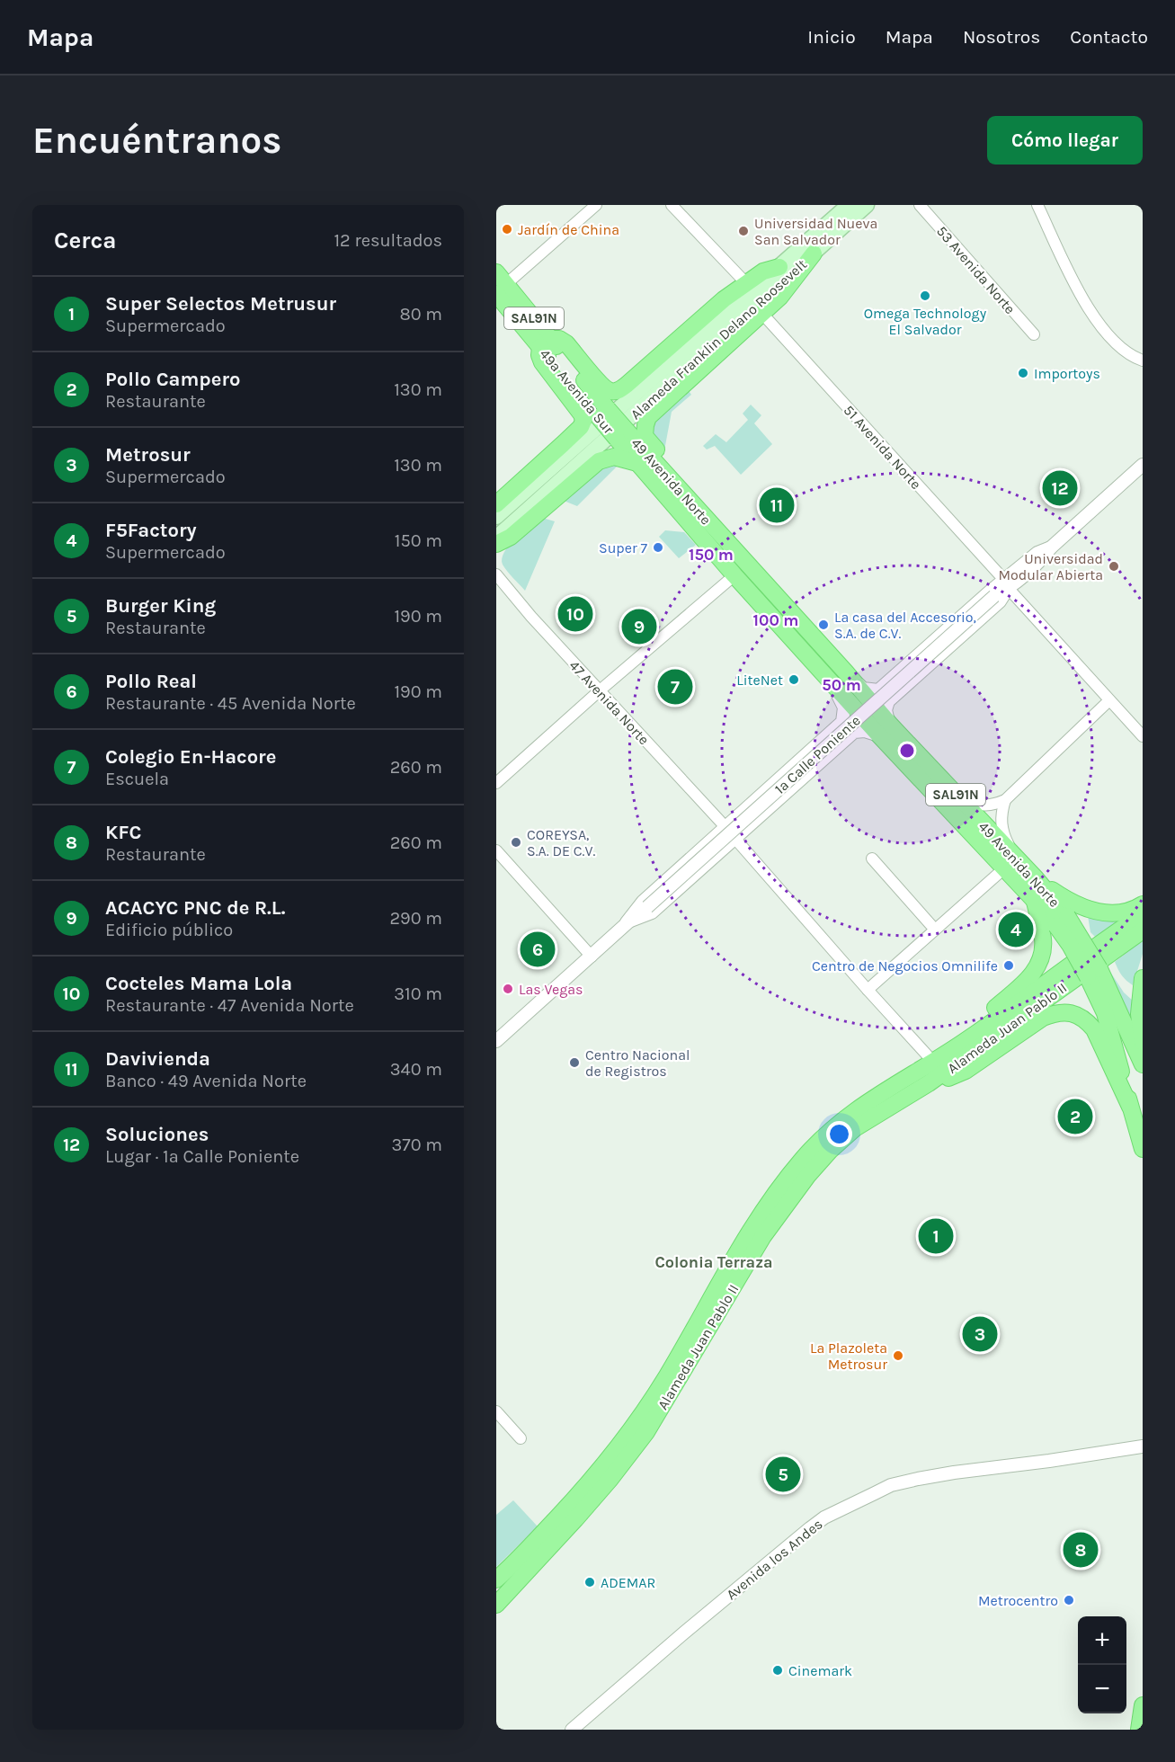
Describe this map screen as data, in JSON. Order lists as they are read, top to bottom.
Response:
{
  "streets": {
    "main road": [
      "SAL91N",
      "Alameda Franklin Delano Roosevelt",
      "49a Avenida Sur",
      "49 Avenida Norte",
      "Alameda Juan Pablo II"
    ],
    "street": [
      "53 Avenida Norte",
      "51 Avenida Norte",
      "47 Avenida Norte",
      "1a Calle Poniente",
      "Avenida los Andes"
    ]
  },
  "crossings": [
    ["SAL91N", "49 Avenida Norte"],
    ["49a Avenida Sur", "49 Avenida Norte"],
    ["51 Avenida Norte", "1a Calle Poniente"],
    ["49 Avenida Norte", "1a Calle Poniente"],
    ["47 Avenida Norte", "1a Calle Poniente"]
  ],
  "districts": ["Colonia Terraza"],
  "places": [
    "Jardín de China",
    "Universidad Nueva San Salvador",
    "Omega Technology El Salvador",
    "Importoys",
    "Super 7",
    "Universidad Modular Abierta",
    "La casa del Accesorio, S.A. de C.V.",
    "LiteNet",
    "COREYSA, S.A. DE C.V.",
    "Centro de Negocios Omnilife",
    "Las Vegas",
    "Centro Nacional de Registros",
    "La Plazoleta Metrosur",
    "ADEMAR",
    "Metrocentro",
    "Cinemark"
  ],
  "page": {
    "header": "Mapa",
    "nav": [
      "Inicio",
      "Mapa",
      "Nosotros",
      "Contacto"
    ],
    "buttons": "Cómo llegar",
    "title": "Encuéntranos",
    "heading": ["Cerca", "12 resultados"],
    "list": [
      {
        "mark": "1",
        "name": "Super Selectos Metrusur",
        "note": "Supermercado",
        "value": "80 m"
      },
      {
        "mark": "2",
        "name": "Pollo Campero",
        "note": "Restaurante",
        "value": "130 m"
      },
      {
        "mark": "3",
        "name": "Metrosur",
        "note": "Supermercado",
        "value": "130 m"
      },
      {
        "mark": "4",
        "name": "F5Factory",
        "note": "Supermercado",
        "value": "150 m"
      },
      {
        "mark": "5",
        "name": "Burger King",
        "note": "Restaurante",
        "value": "190 m"
      },
      {
        "mark": "6",
        "name": "Pollo Real",
        "note": "Restaurante · 45 Avenida Norte",
        "value": "190 m"
      },
      {
        "mark": "7",
        "name": "Colegio En-Hacore",
        "note": "Escuela",
        "value": "260 m"
      },
      {
        "mark": "8",
        "name": "KFC",
        "note": "Restaurante",
        "value": "260 m"
      },
      {
        "mark": "9",
        "name": "ACACYC PNC de R.L.",
        "note": "Edificio público",
        "value": "290 m"
      },
      {
        "mark": "10",
        "name": "Cocteles Mama Lola",
        "note": "Restaurante · 47 Avenida Norte",
        "value": "310 m"
      },
      {
        "mark": "11",
        "name": "Davivienda",
        "note": "Banco · 49 Avenida Norte",
        "value": "340 m"
      },
      {
        "mark": "12",
        "name": "Soluciones",
        "note": "Lugar · 1a Calle Poniente",
        "value": "370 m"
      }
    ],
    "pins": [
      "12",
      "11",
      "10",
      "9",
      "7",
      "4",
      "6",
      "2",
      "1",
      "3",
      "5",
      "8"
    ],
    "map_buttons": ["+", "−"]
  },
  "rings": ["150 m", "100 m", "50 m"]
}
